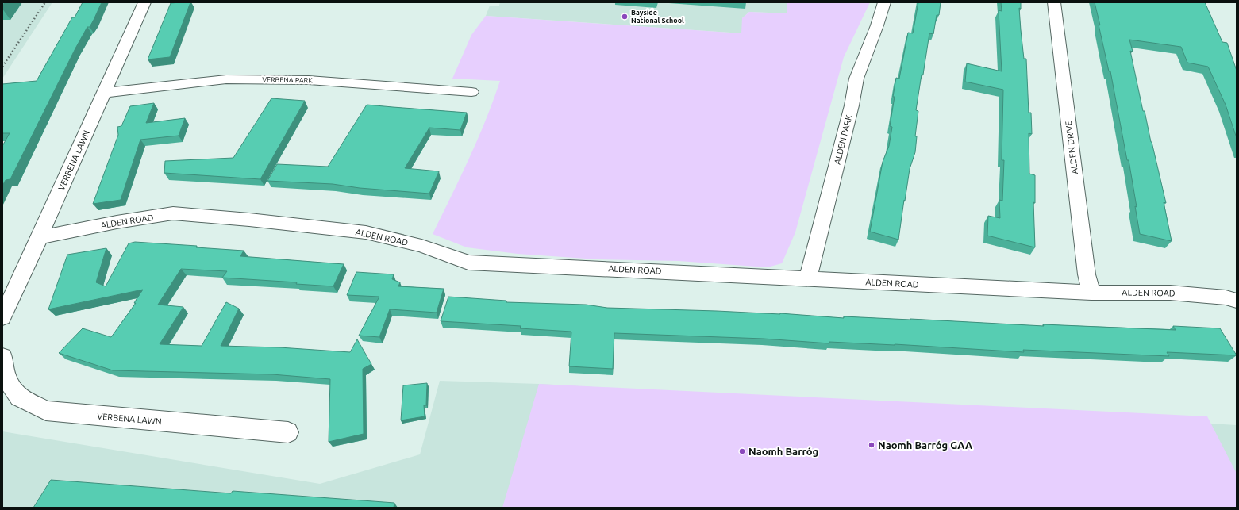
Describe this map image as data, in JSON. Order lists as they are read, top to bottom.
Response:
{
  "streets": {
    "street": [
      "VERBENA PARK",
      "ALDEN PARK",
      "ALDEN DRIVE",
      "VERBENA LAWN",
      "ALDEN ROAD"
    ]
  },
  "crossings": [
    ["VERBENA PARK", "VERBENA LAWN"],
    ["ALDEN PARK", "ALDEN ROAD"],
    ["ALDEN DRIVE", "ALDEN ROAD"],
    ["VERBENA LAWN", "ALDEN ROAD"]
  ],
  "places": ["Bayside National School", "Naomh Barróg GAA", "Naomh Barróg"]
}
